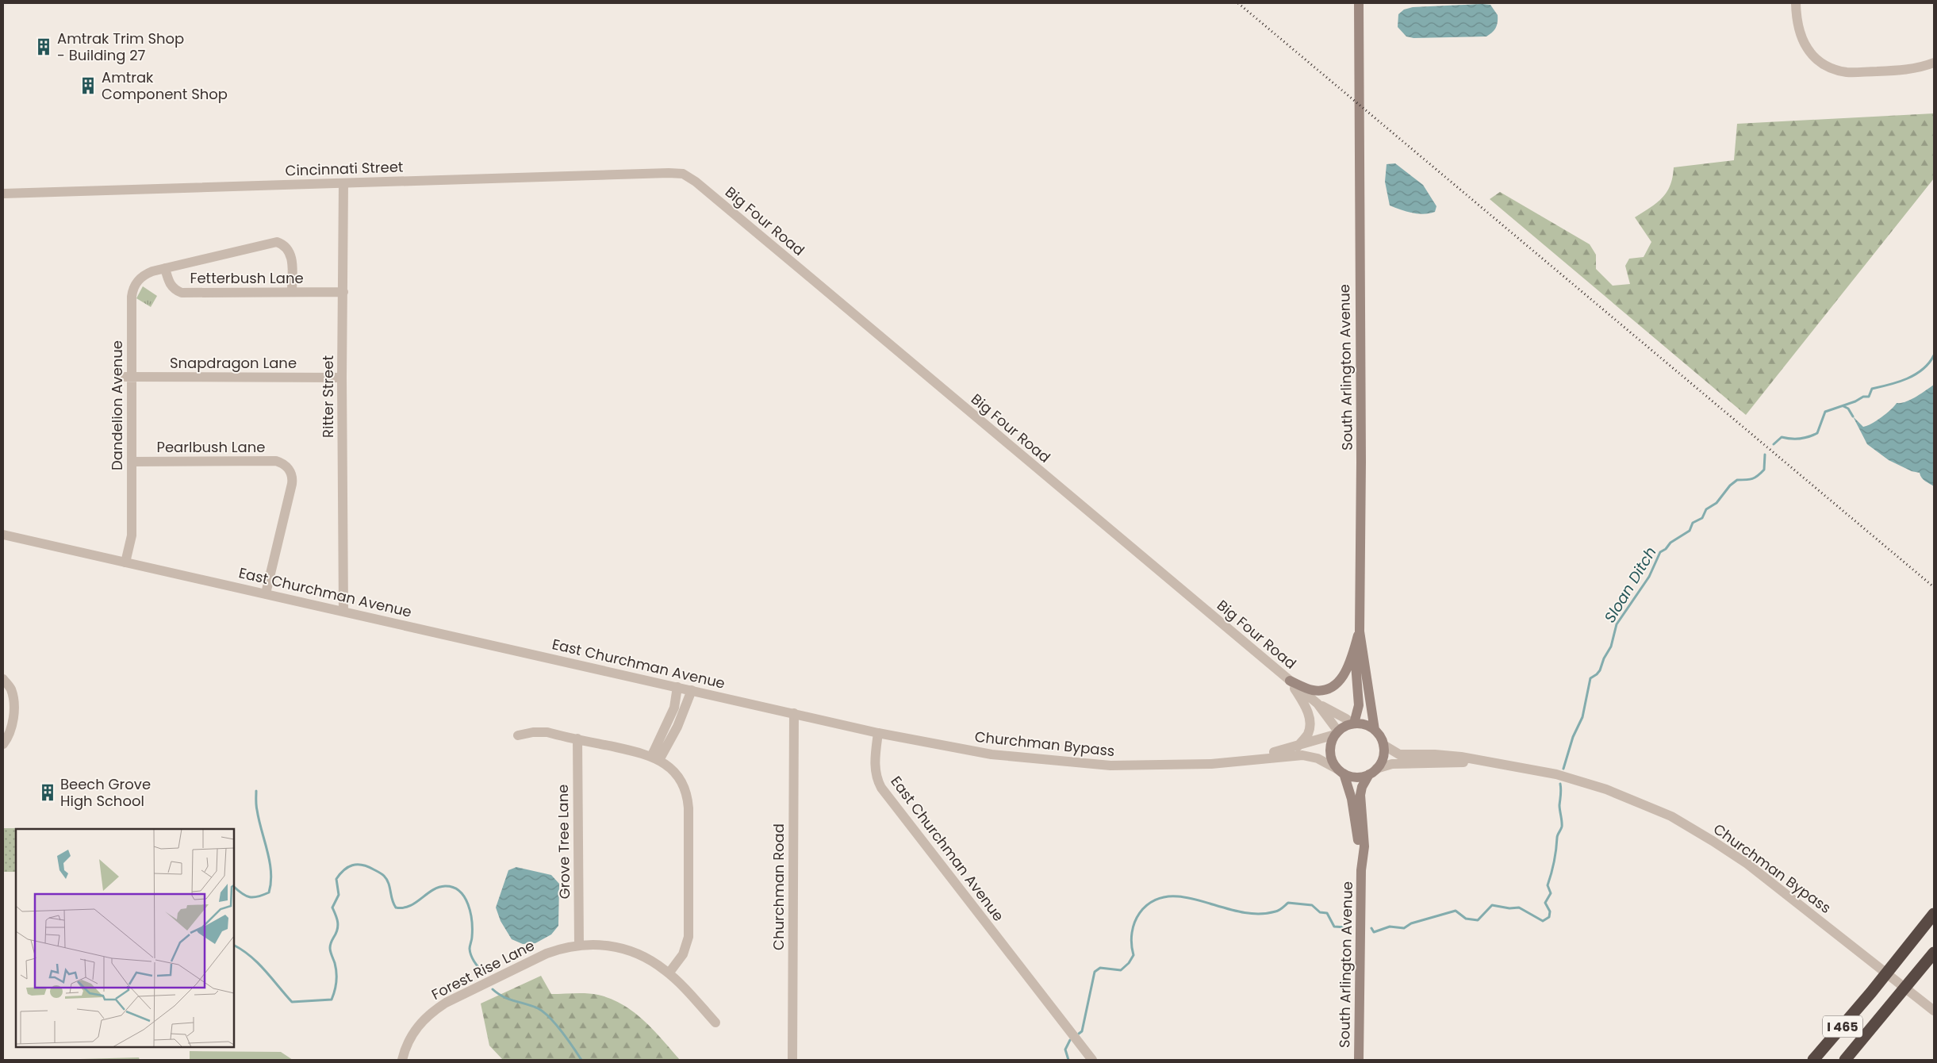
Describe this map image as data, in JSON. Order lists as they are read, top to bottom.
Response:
{
  "streets": {
    "highway": ["I 465"],
    "main road": ["South Arlington Avenue"],
    "street": [
      "Cincinnati Street",
      "Big Four Road",
      "Fetterbush Lane",
      "Snapdragon Lane",
      "Ritter Street",
      "Dandelion Avenue",
      "Pearlbush Lane",
      "East Churchman Avenue",
      "Churchman Bypass",
      "Grove Tree Lane",
      "Churchman Road",
      "Forest Rise Lane"
    ]
  },
  "crossings": [
    ["Cincinnati Street", "Big Four Road"],
    ["Cincinnati Street", "Ritter Street"],
    ["Big Four Road", "South Arlington Avenue"],
    ["Big Four Road", "Churchman Bypass"],
    ["Fetterbush Lane", "Ritter Street"],
    ["Fetterbush Lane", "Dandelion Avenue"],
    ["Snapdragon Lane", "Ritter Street"],
    ["Snapdragon Lane", "Dandelion Avenue"],
    ["South Arlington Avenue", "Churchman Bypass"],
    ["Ritter Street", "East Churchman Avenue"],
    ["Dandelion Avenue", "Pearlbush Lane"],
    ["Dandelion Avenue", "East Churchman Avenue"],
    ["Pearlbush Lane", "East Churchman Avenue"],
    ["East Churchman Avenue", "Churchman Bypass"],
    ["East Churchman Avenue", "Churchman Road"],
    ["Grove Tree Lane", "Forest Rise Lane"]
  ],
  "water": ["Sloan Ditch"],
  "places": {
    "building": ["Amtrak Trim Shop - Building 27", "Amtrak Component Shop", "Beech Grove High School"]
  }
}
